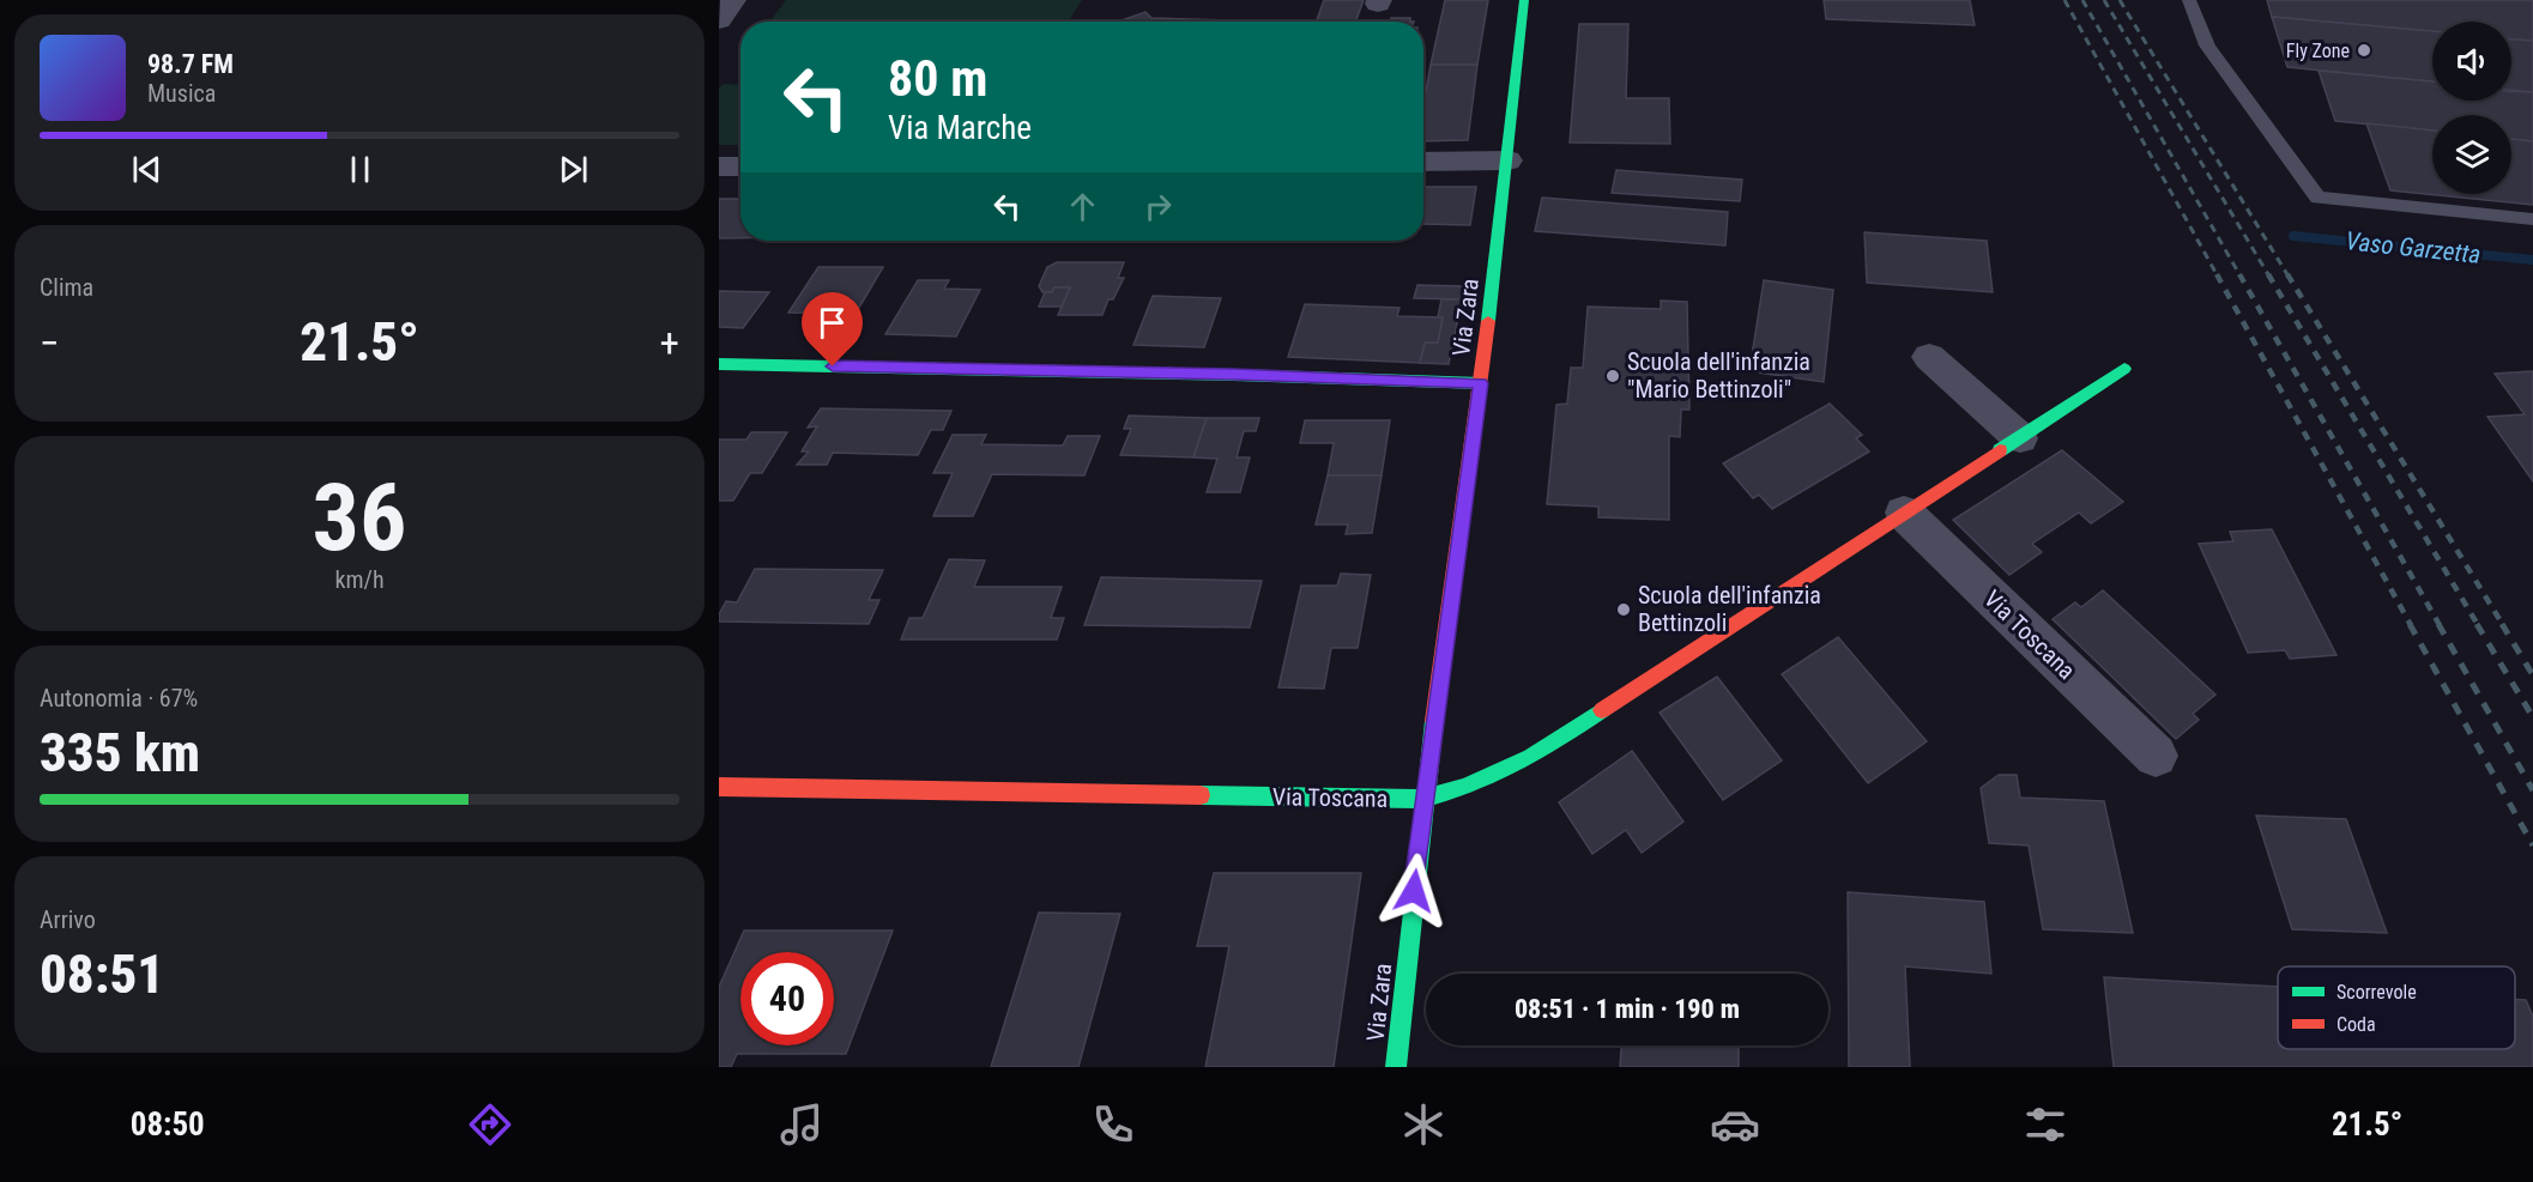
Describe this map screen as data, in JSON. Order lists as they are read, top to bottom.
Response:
{
  "streets": {
    "street": ["Via Zara", "Via Toscana"]
  },
  "crossings": [
    ["Via Zara", "Via Toscana"]
  ],
  "water": ["Vaso Garzetta"],
  "places": ["Fly Zone", "Scuola dell'infanzia \"Mario Bettinzoli\"", "Scuola dell'infanzia Bettinzoli"],
  "legend": ["Scorrevole", "Coda"],
  "page": {
    "turn": ["80 m", "Via Marche"],
    "song": ["98.7 FM", "Musica"],
    "tile": [
      "Clima",
      ["36", "km/h"],
      ["Autonomia · 67%", "335 km"],
      ["Arrivo", "08:51"]
    ],
    "heat": ["−", "21.5°", "+"],
    "limit": "40",
    "trip": "08:51 · 1 min · 190 m",
    "tabs": ["08:50", "21.5°"]
  }
}
